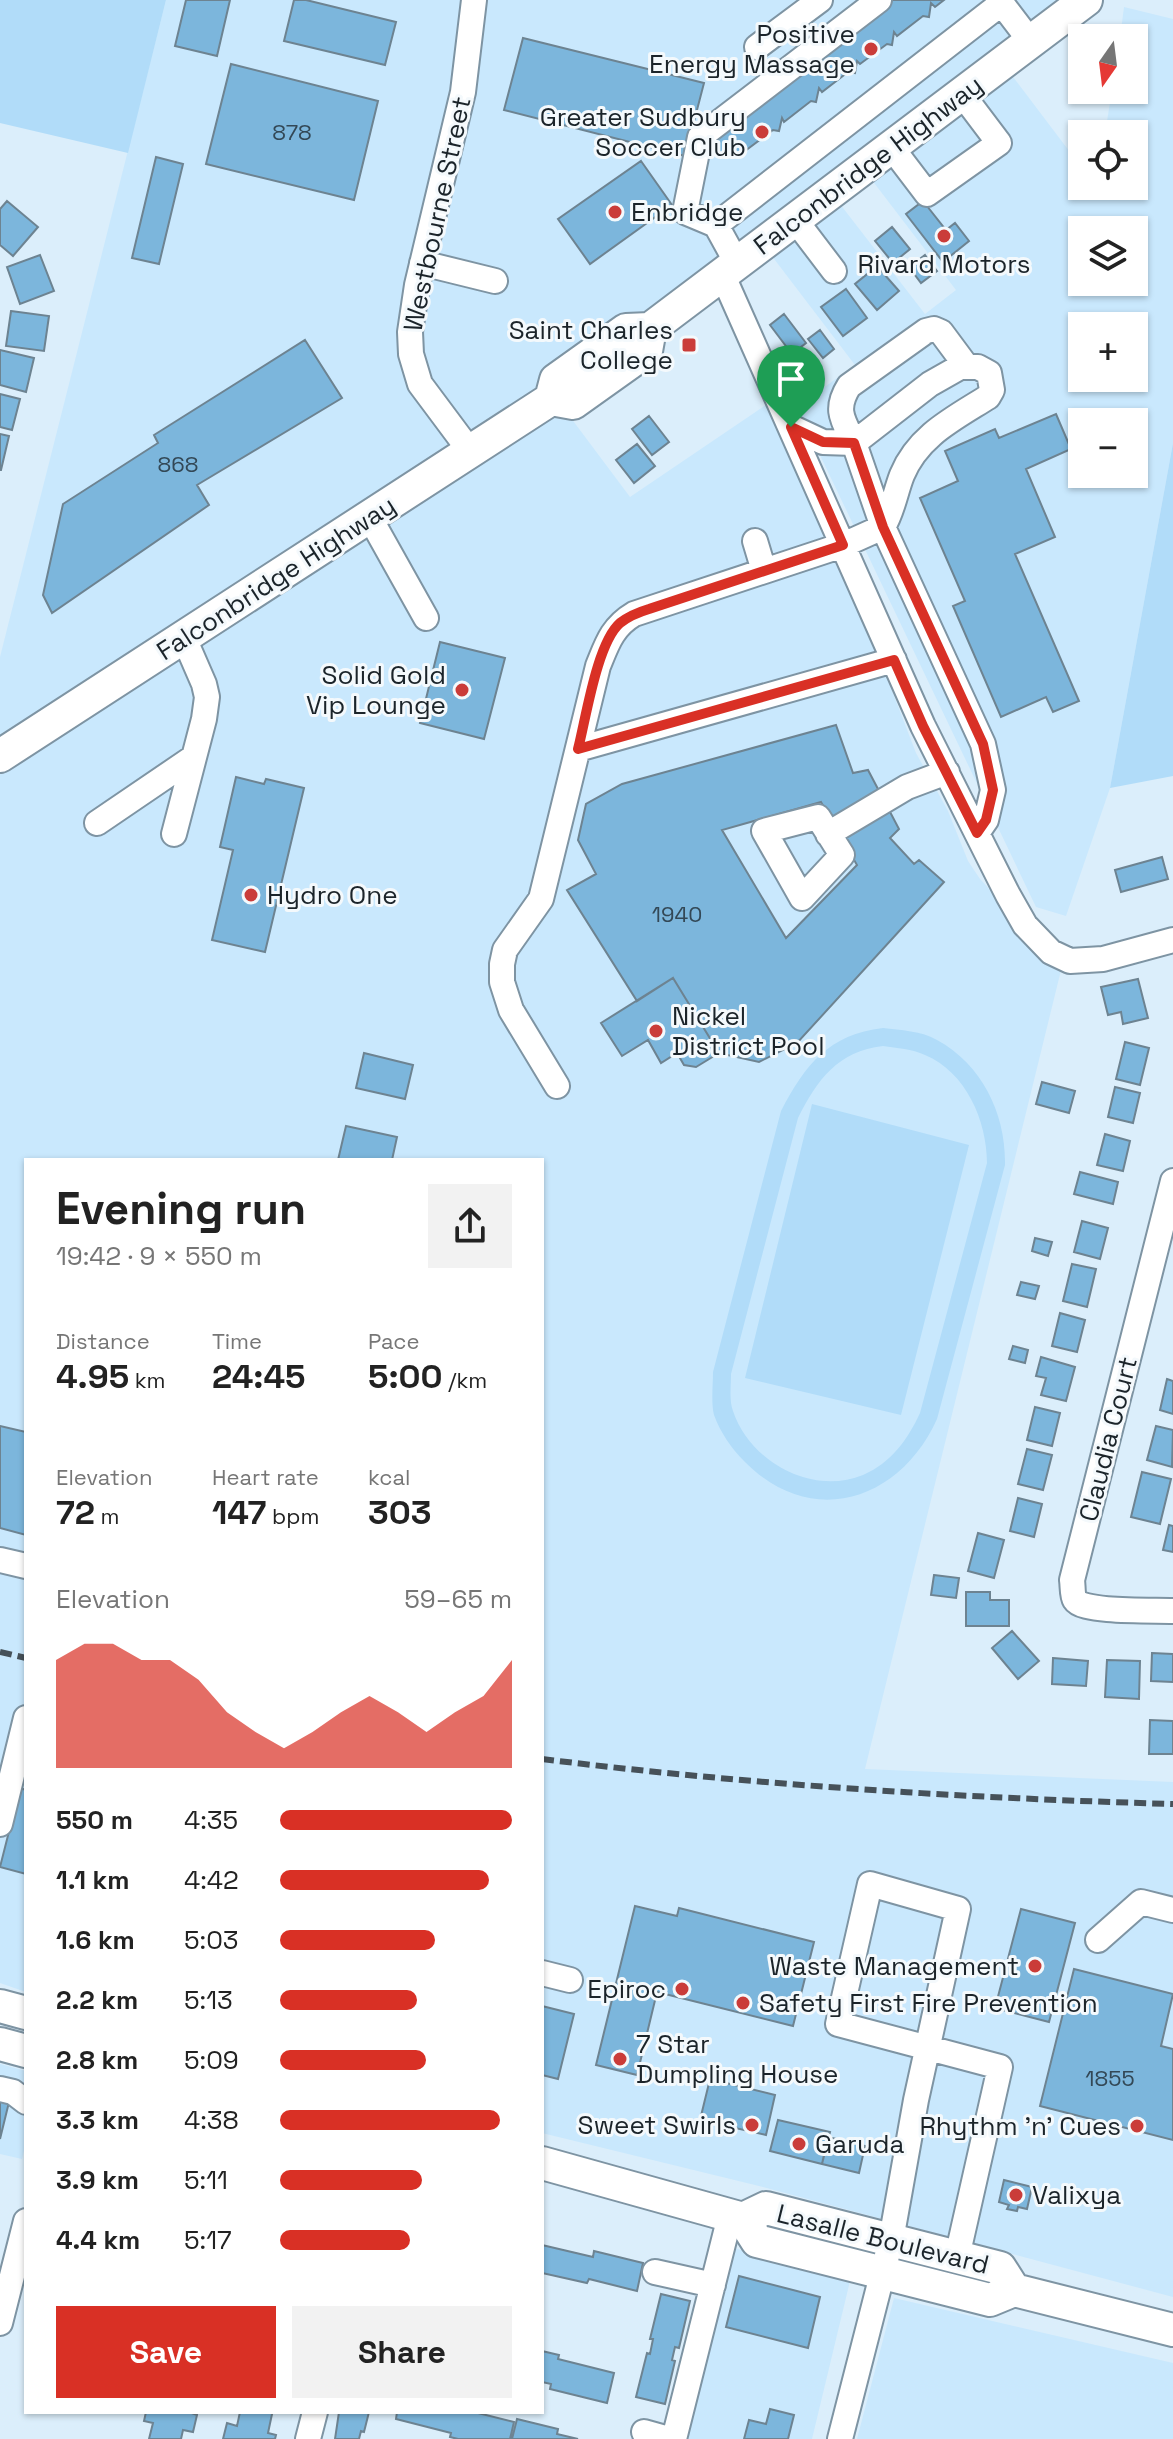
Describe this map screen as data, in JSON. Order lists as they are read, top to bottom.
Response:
{
  "streets": {
    "main road": ["Falconbridge Highway", "Lasalle Boulevard"],
    "street": ["Westbourne Street", "Claudia Court"]
  },
  "crossings": [
    ["Falconbridge Highway", "Westbourne Street"]
  ],
  "places": {
    "other": [
      "Positive Energy Massage",
      "Greater Sudbury Soccer Club",
      "Enbridge",
      "Rivard Motors",
      "Solid Gold Vip Lounge",
      "Hydro One",
      "Nickel District Pool",
      "Waste Management",
      "Epiroc",
      "Safety First Fire Prevention",
      "7 Star Dumpling House",
      "Sweet Swirls",
      "Rhythm 'n' Cues",
      "Garuda",
      "Valixya"
    ],
    "transit": ["Saint Charles College"]
  },
  "house_numbers": [
    "878",
    "868",
    "1940",
    "1855"
  ],
  "north": "bottom",
  "page": {
    "map_buttons": ["+", "−"],
    "heading": ["Evening run", "19:42 · 9 × 550 m"],
    "stats": [
      ["Distance", "4.95 km"],
      ["Time", "24:45"],
      ["Pace", "5:00 /km"],
      ["Elevation", "72 m"],
      ["Heart rate", "147 bpm"],
      ["kcal", "303"]
    ],
    "chart": ["Elevation", "59–65 m"],
    "list": [
      {
        "name": "550 m",
        "note": "4:35"
      },
      {
        "name": "1.1 km",
        "note": "4:42"
      },
      {
        "name": "1.6 km",
        "note": "5:03"
      },
      {
        "name": "2.2 km",
        "note": "5:13"
      },
      {
        "name": "2.8 km",
        "note": "5:09"
      },
      {
        "name": "3.3 km",
        "note": "4:38"
      },
      {
        "name": "3.9 km",
        "note": "5:11"
      },
      {
        "name": "4.4 km",
        "note": "5:17"
      }
    ],
    "buttons": ["Save", "Share"]
  }
}
